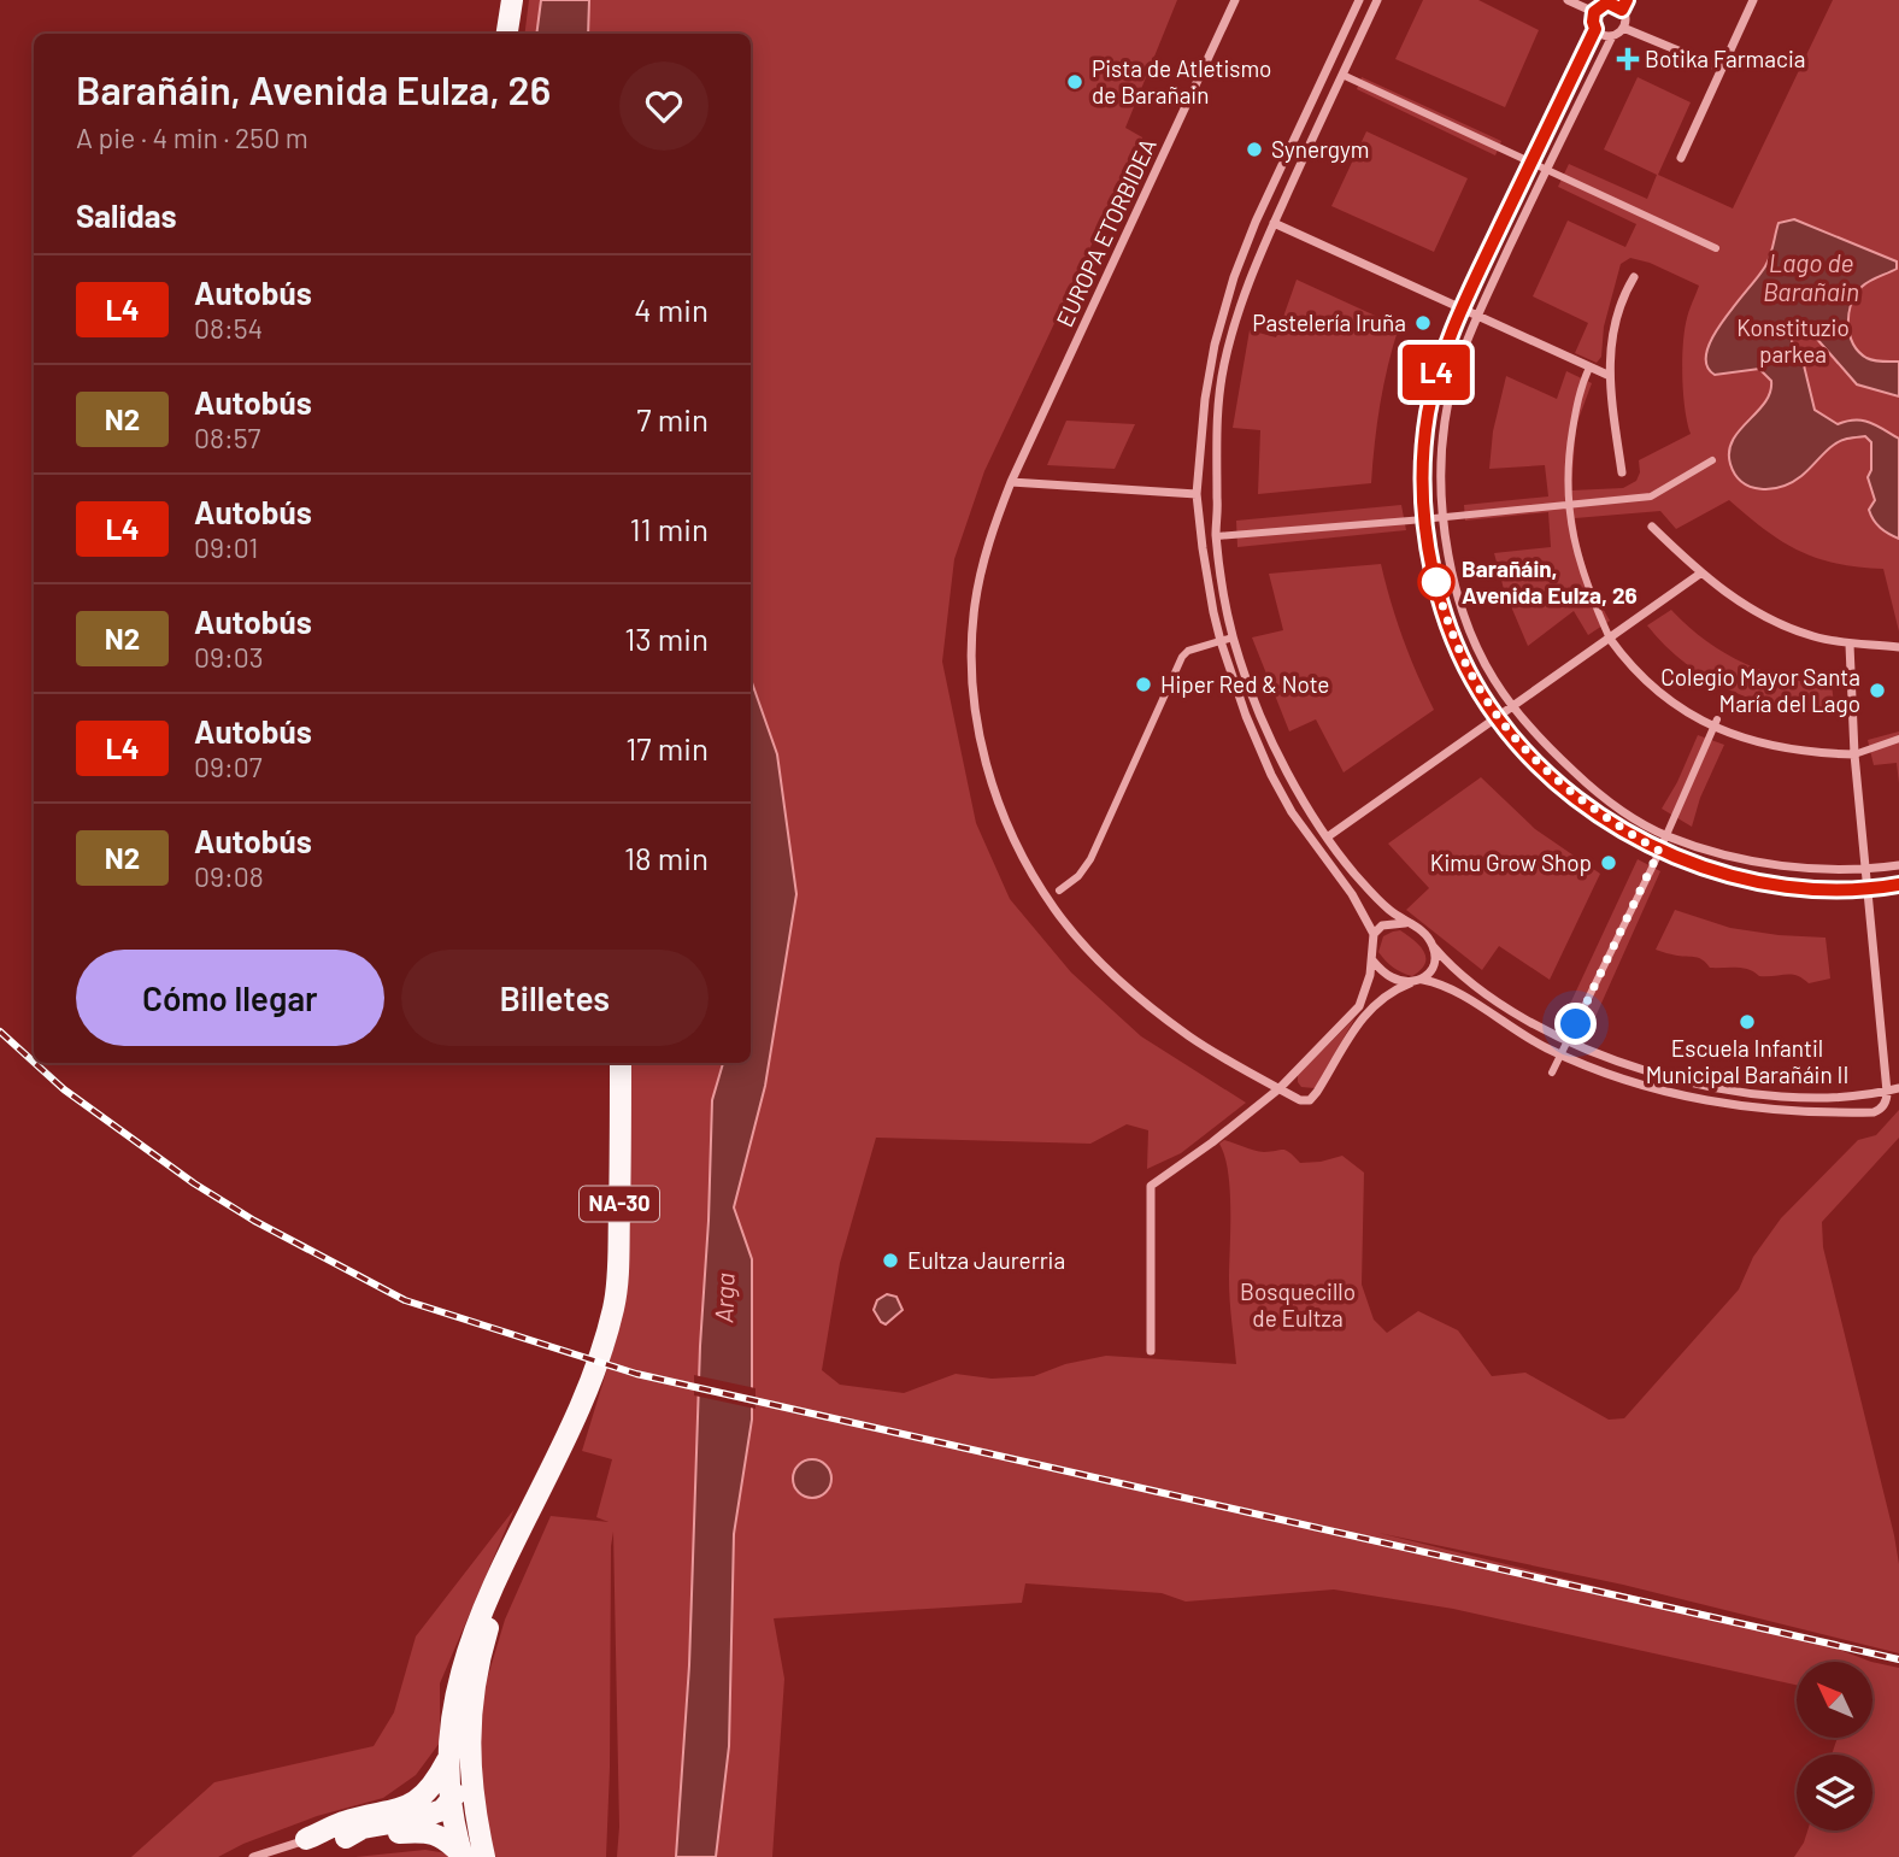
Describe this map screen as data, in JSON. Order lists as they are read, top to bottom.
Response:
{
  "streets": {
    "highway": ["NA-30"],
    "street": ["EUROPA ETORBIDEA"]
  },
  "water": ["Lago de Barañain", "Arga"],
  "parks": ["Konstituzio parkea", "Bosquecillo de Eultza"],
  "places": {
    "health": ["Botika Farmacia"],
    "other": [
      "Pista de Atletismo de Barañain",
      "Synergym",
      "Pastelería Iruña",
      "Barañáin, Avenida Eulza, 26",
      "Hiper Red & Note",
      "Colegio Mayor Santa María del Lago",
      "Kimu Grow Shop",
      "Escuela Infantil Municipal Barañáin II",
      "Eultza Jaurerria"
    ]
  },
  "lines": ["bus line L4"],
  "north": "top left",
  "page": {
    "on_map": "L4",
    "heading": [
      ["Barañáin, Avenida Eulza, 26", "A pie · 4 min · 250 m"],
      "Salidas"
    ],
    "list": [
      {
        "mark": "L4",
        "name": "Autobús",
        "note": "08:54",
        "value": "4 min"
      },
      {
        "mark": "N2",
        "name": "Autobús",
        "note": "08:57",
        "value": "7 min"
      },
      {
        "mark": "L4",
        "name": "Autobús",
        "note": "09:01",
        "value": "11 min"
      },
      {
        "mark": "N2",
        "name": "Autobús",
        "note": "09:03",
        "value": "13 min"
      },
      {
        "mark": "L4",
        "name": "Autobús",
        "note": "09:07",
        "value": "17 min"
      },
      {
        "mark": "N2",
        "name": "Autobús",
        "note": "09:08",
        "value": "18 min"
      }
    ],
    "buttons": ["Cómo llegar", "Billetes"]
  }
}
